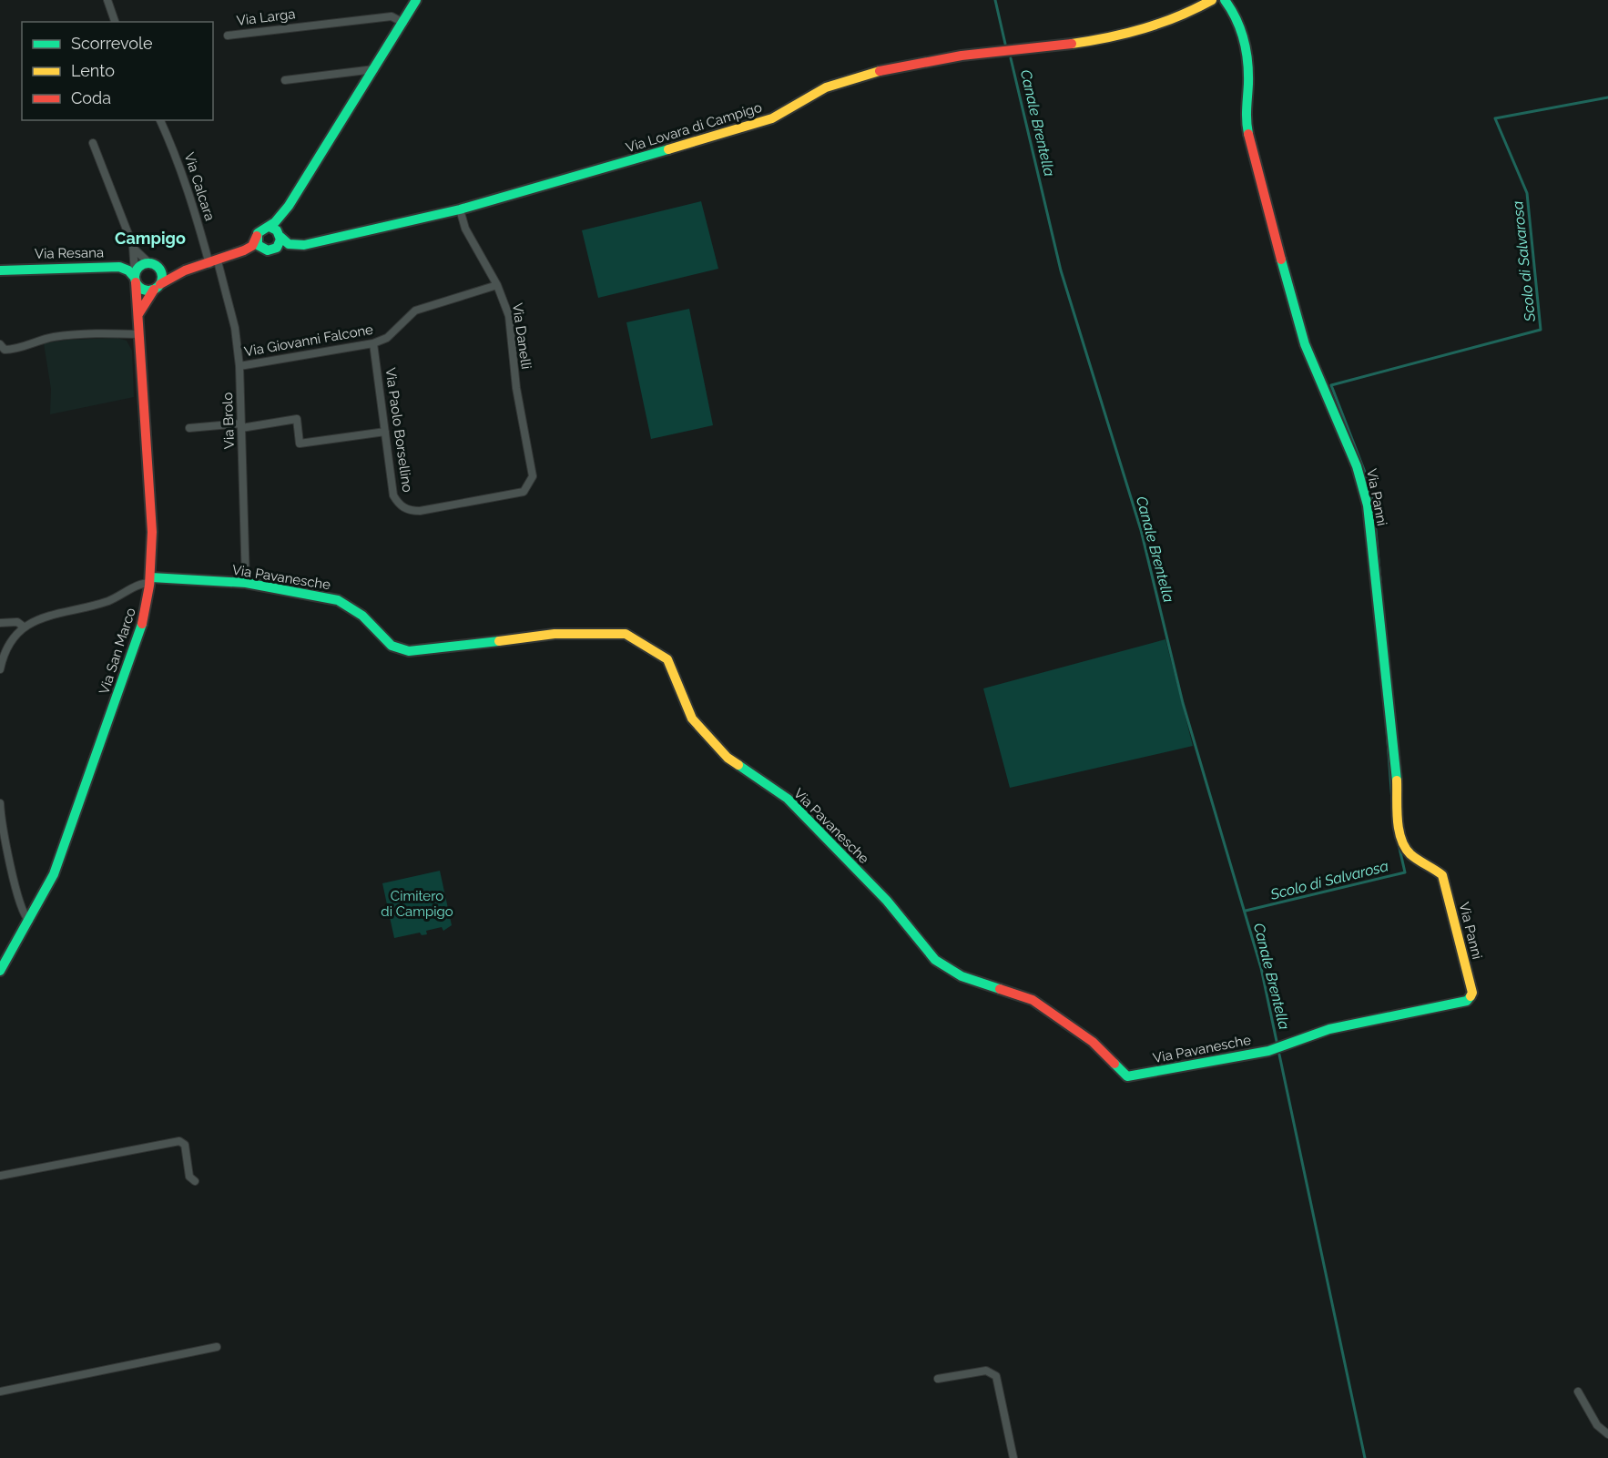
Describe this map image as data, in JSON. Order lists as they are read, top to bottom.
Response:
{
  "streets": {
    "street": [
      "Via Larga",
      "Via Lovara di Campigo",
      "Via Calcara",
      "Via Resana",
      "Via Danelli",
      "Via Giovanni Falcone",
      "Via Brolo",
      "Via Paolo Borsellino",
      "Via Panni",
      "Via Pavanesche",
      "Via San Marco"
    ]
  },
  "crossings": [
    ["Via Lovara di Campigo", "Via Calcara"],
    ["Via Lovara di Campigo", "Via Resana"],
    ["Via Lovara di Campigo", "Via Danelli"],
    ["Via Lovara di Campigo", "Via Brolo"],
    ["Via Lovara di Campigo", "Via San Marco"],
    ["Via Calcara", "Via Brolo"],
    ["Via Resana", "Via San Marco"],
    ["Via Danelli", "Via Giovanni Falcone"],
    ["Via Danelli", "Via Paolo Borsellino"],
    ["Via Giovanni Falcone", "Via Brolo"],
    ["Via Giovanni Falcone", "Via Paolo Borsellino"],
    ["Via Brolo", "Via Pavanesche"],
    ["Via Panni", "Via Pavanesche"],
    ["Via Pavanesche", "Via San Marco"]
  ],
  "districts": ["Campigo"],
  "water": ["Canale Brentella", "Scolo di Salvarosa"],
  "parks": ["Cimitero di Campigo"],
  "legend": ["Scorrevole", "Lento", "Coda"]
}
